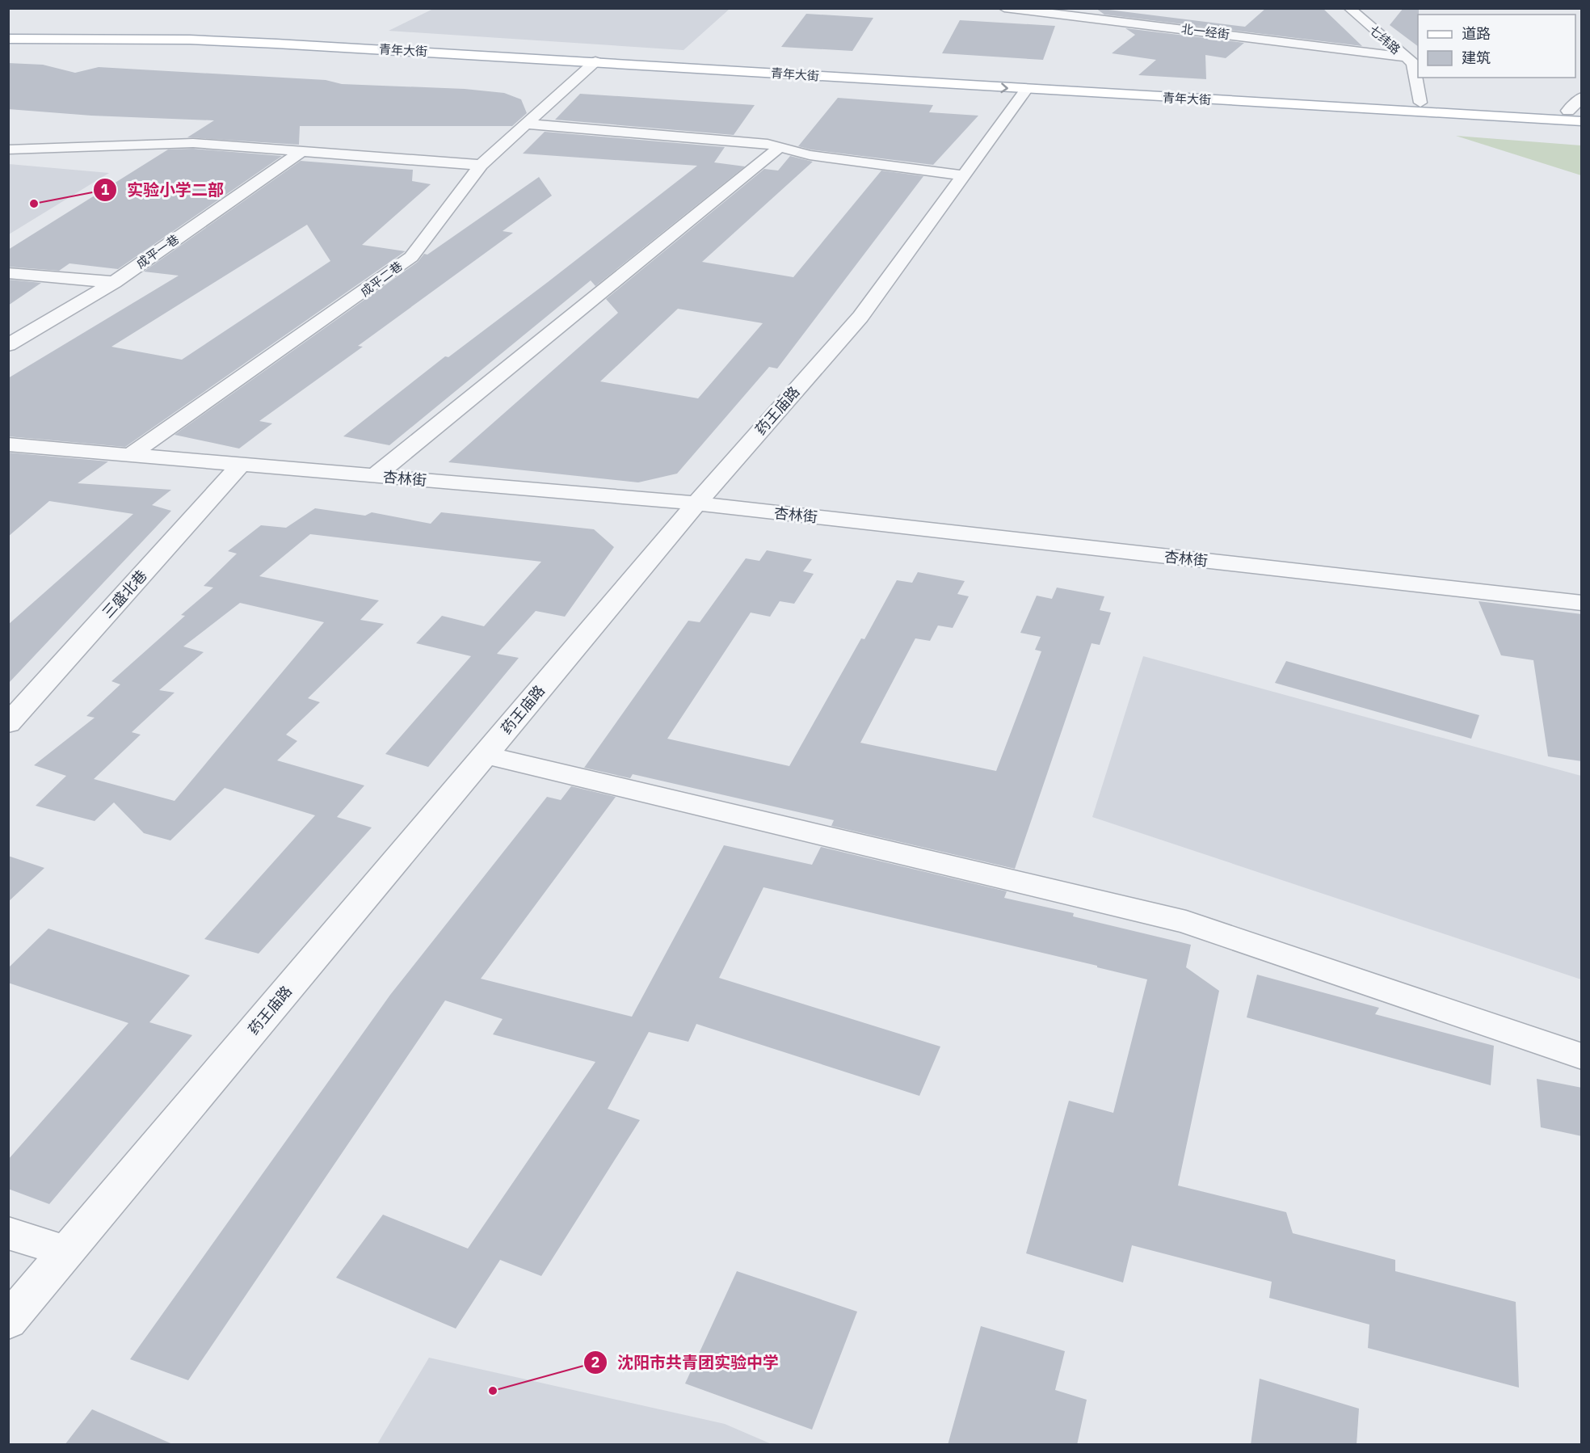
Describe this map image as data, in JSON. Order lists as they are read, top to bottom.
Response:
{
  "streets": {
    "main road": ["青年大街"],
    "street": [
      "北一经街",
      "七纬路",
      "成平一巷",
      "成平二巷",
      "药王庙路",
      "杏林街",
      "三盛北巷"
    ]
  },
  "crossings": [
    ["北一经街", "七纬路"],
    ["七纬路", "青年大街"],
    ["青年大街", "成平二巷"],
    ["青年大街", "药王庙路"],
    ["成平二巷", "杏林街"],
    ["药王庙路", "杏林街"],
    ["杏林街", "三盛北巷"]
  ],
  "places": ["实验小学二部", "沈阳市共青团实验中学"],
  "legend": ["道路", "建筑"]
}
